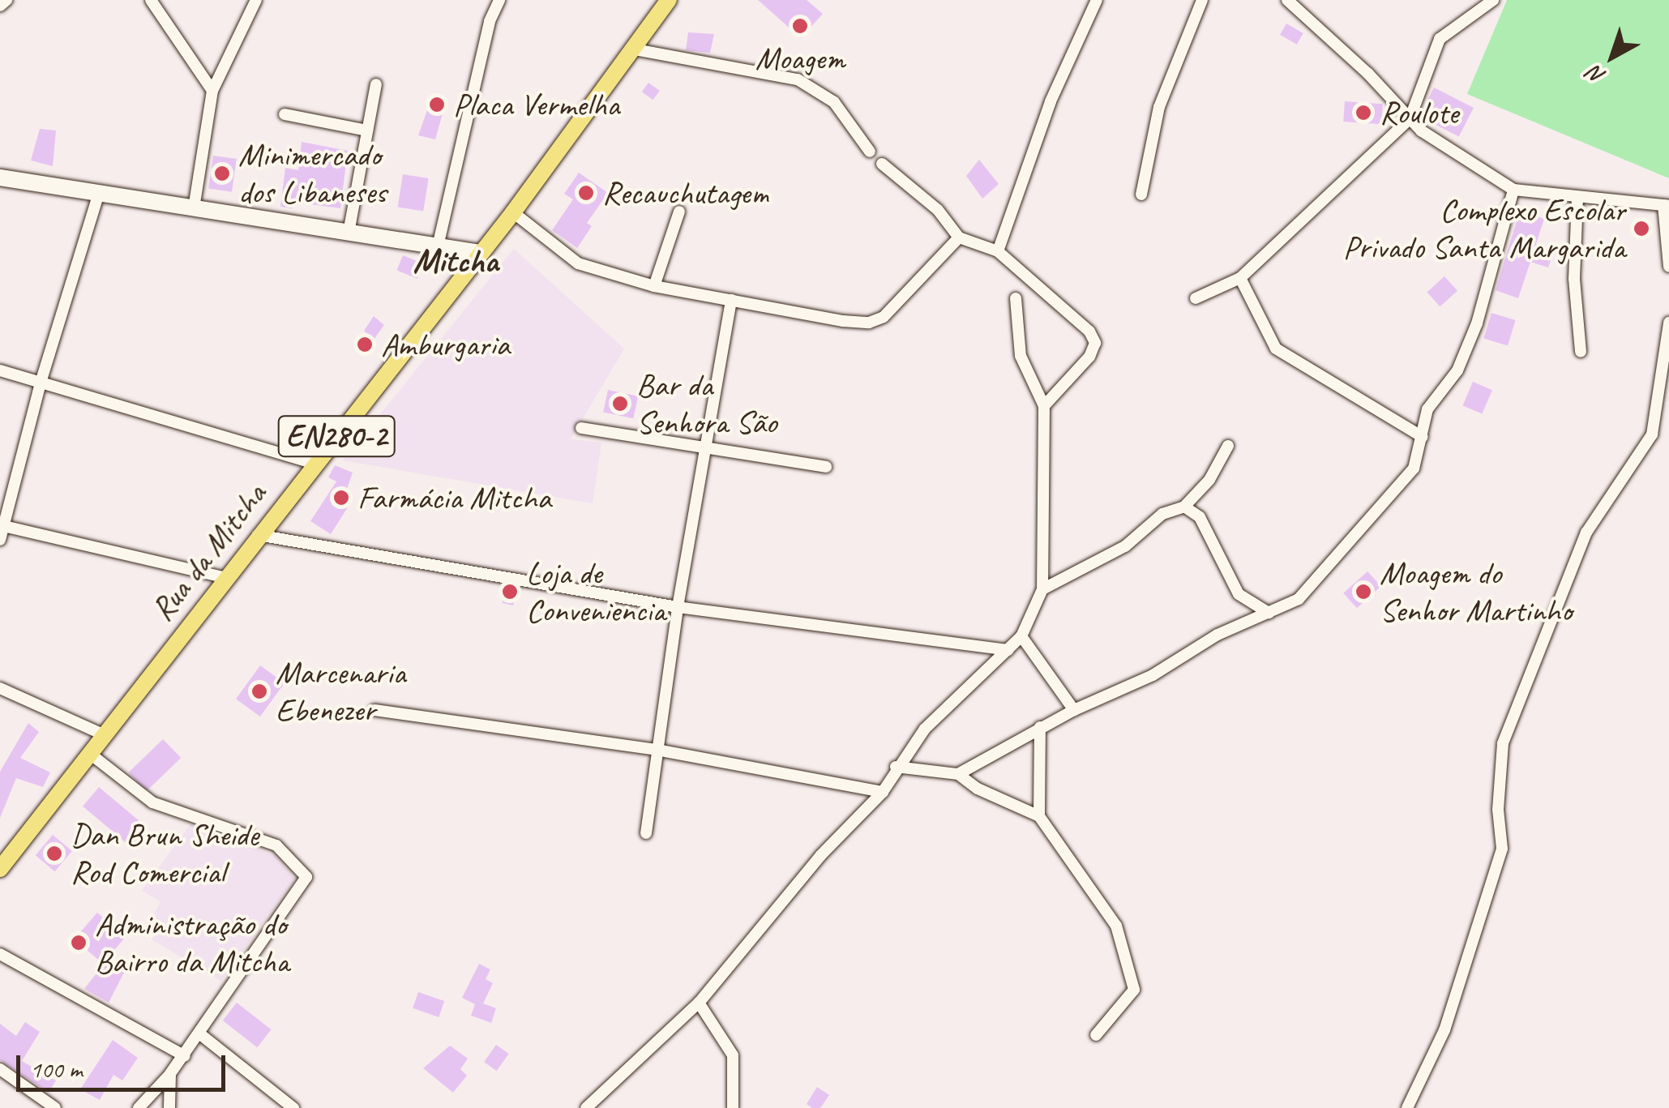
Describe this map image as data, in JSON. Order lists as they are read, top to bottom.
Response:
{
  "streets": {
    "main road": ["EN280-2", "Rua da Mitcha"]
  },
  "districts": ["Mitcha"],
  "places": [
    "Moagem",
    "Placa Vermelha",
    "Roulote",
    "Minimercado dos Libaneses",
    "Recauchutagem",
    "Complexo Escolar Privado Santa Margarida",
    "Amburgaria",
    "Bar da Senhora São",
    "Farmácia Mitcha",
    "Loja de Conveniencia",
    "Moagem do Senhor Martinho",
    "Marcenaria Ebenezer",
    "Dan Brun Sheide Rod Comercial",
    "Administração do Bairro da Mitcha"
  ],
  "scale_bar": "100 m",
  "north": "bottom left"
}
